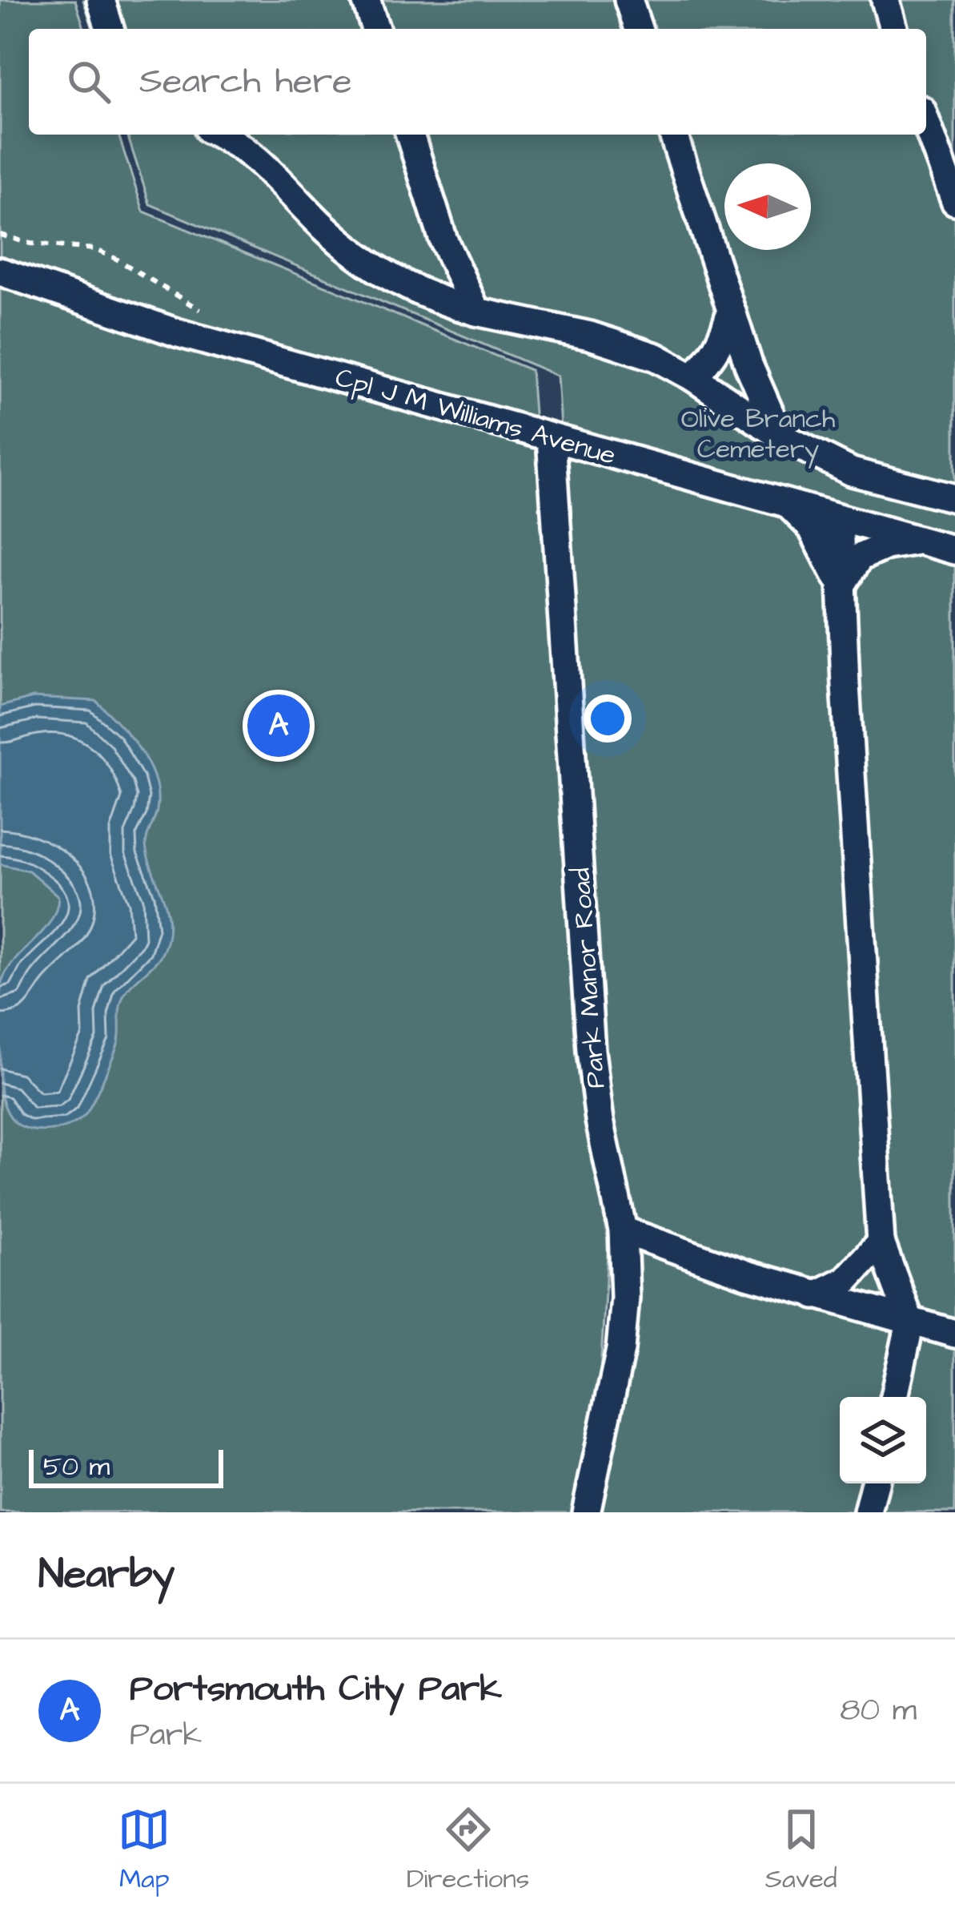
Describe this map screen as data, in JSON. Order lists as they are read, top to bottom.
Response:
{
  "streets": {
    "street": ["Cpl J M Williams Avenue", "Park Manor Road"]
  },
  "crossings": [
    ["Cpl J M Williams Avenue", "Park Manor Road"]
  ],
  "parks": ["Olive Branch Cemetery"],
  "scale_bar": "50 m",
  "north": "left",
  "page": {
    "search": "Search here",
    "pins": "A",
    "scale": "50 m",
    "heading": "Nearby",
    "list": [
      {
        "mark": "A",
        "name": "Portsmouth City Park",
        "note": "Park",
        "value": "80 m"
      }
    ],
    "nav": ["Map", "Directions", "Saved"]
  }
}
